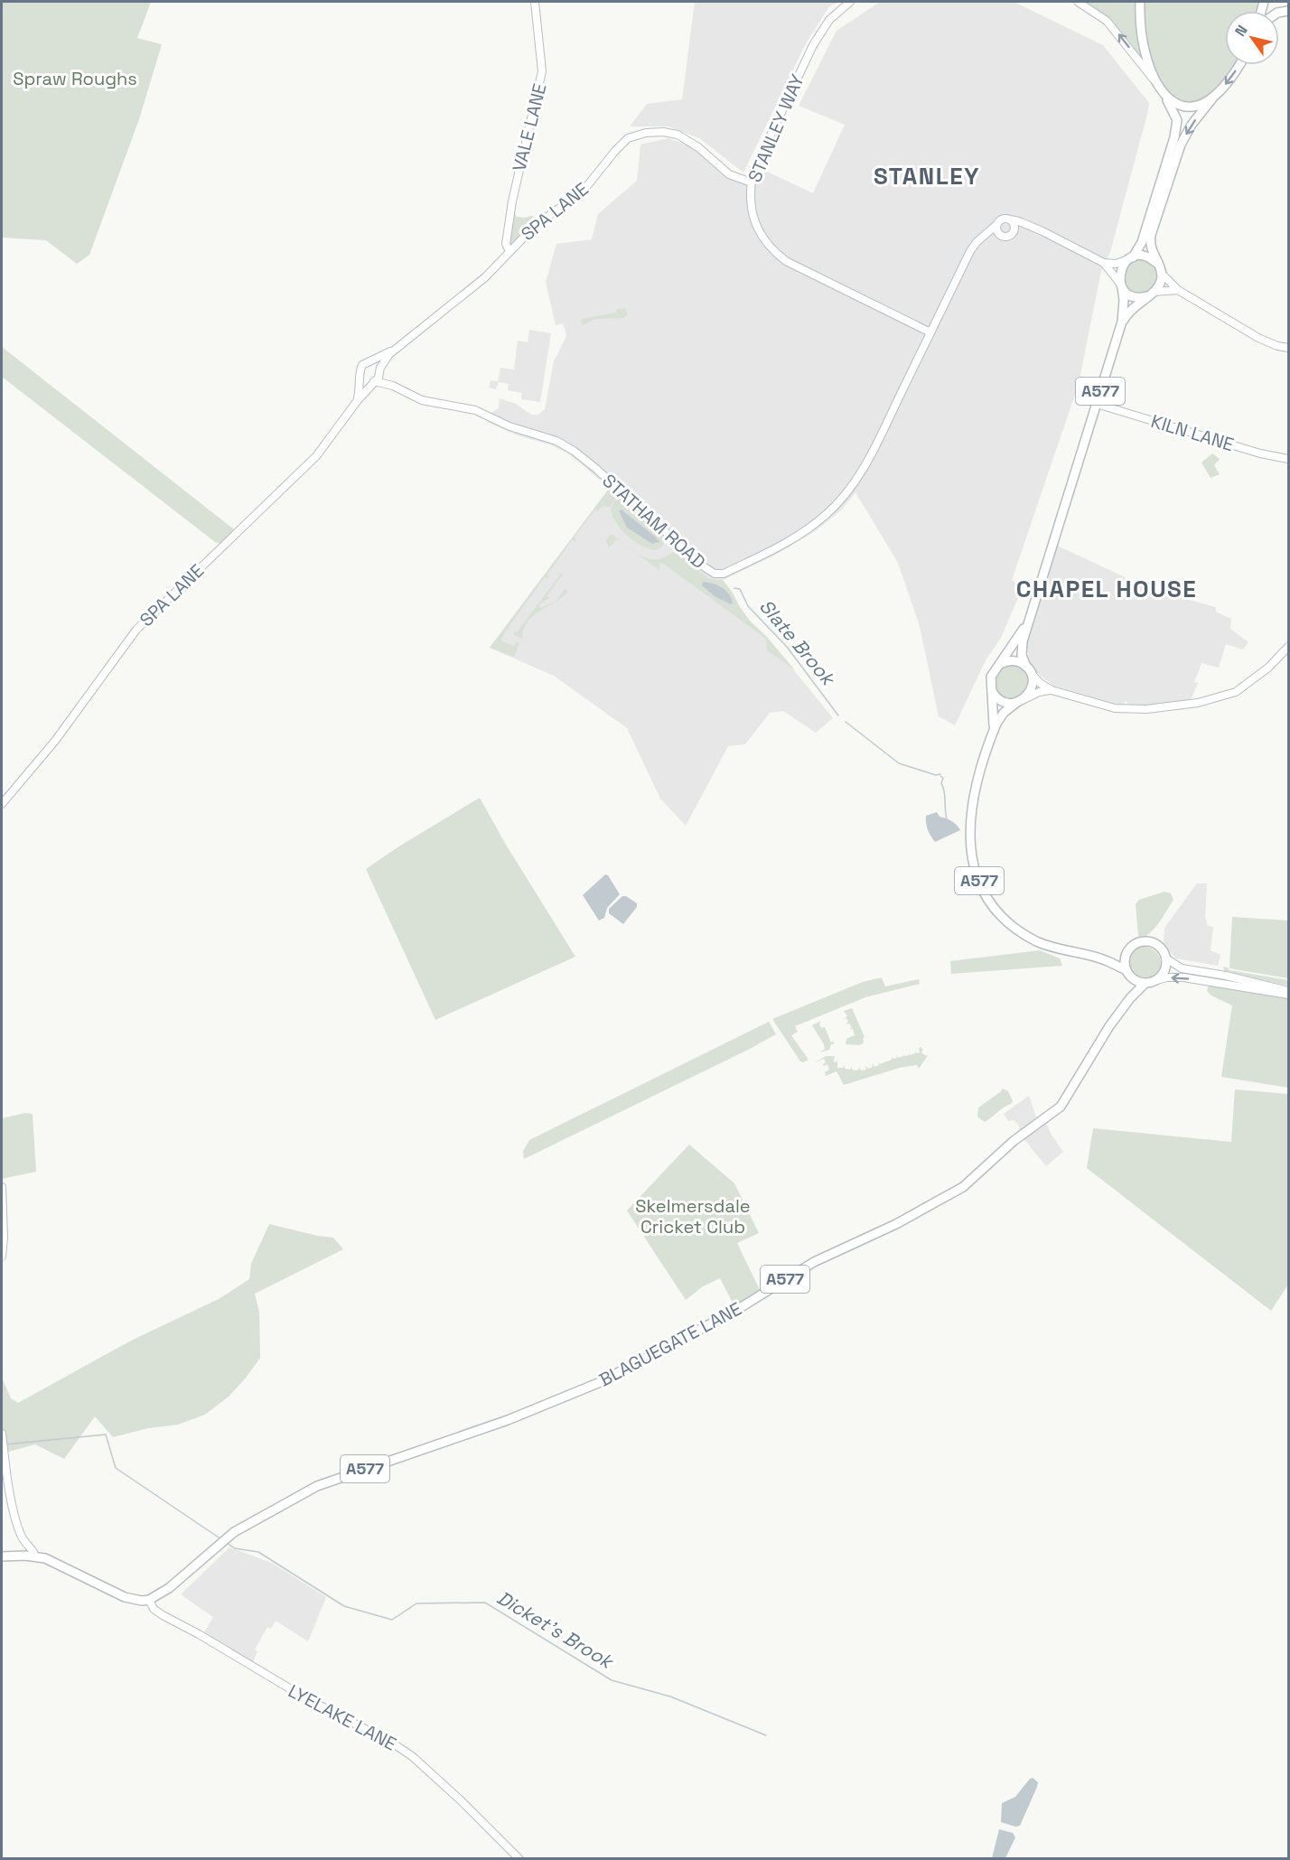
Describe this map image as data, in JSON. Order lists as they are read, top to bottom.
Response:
{
  "streets": {
    "main road": ["A577", "BLAGUEGATE LANE"],
    "street": [
      "VALE LANE",
      "STANLEY WAY",
      "SPA LANE",
      "KILN LANE",
      "STATHAM ROAD",
      "LYELAKE LANE"
    ]
  },
  "crossings": [
    ["VALE LANE", "SPA LANE"],
    ["STANLEY WAY", "SPA LANE"],
    ["STANLEY WAY", "STATHAM ROAD"],
    ["SPA LANE", "STATHAM ROAD"],
    ["A577", "KILN LANE"],
    ["A577", "BLAGUEGATE LANE"],
    ["BLAGUEGATE LANE", "LYELAKE LANE"]
  ],
  "districts": ["STANLEY", "CHAPEL HOUSE"],
  "water": ["Slate Brook", "Dicket's Brook"],
  "parks": ["Spraw Roughs", "Skelmersdale Cricket Club"],
  "north": "top left"
}
